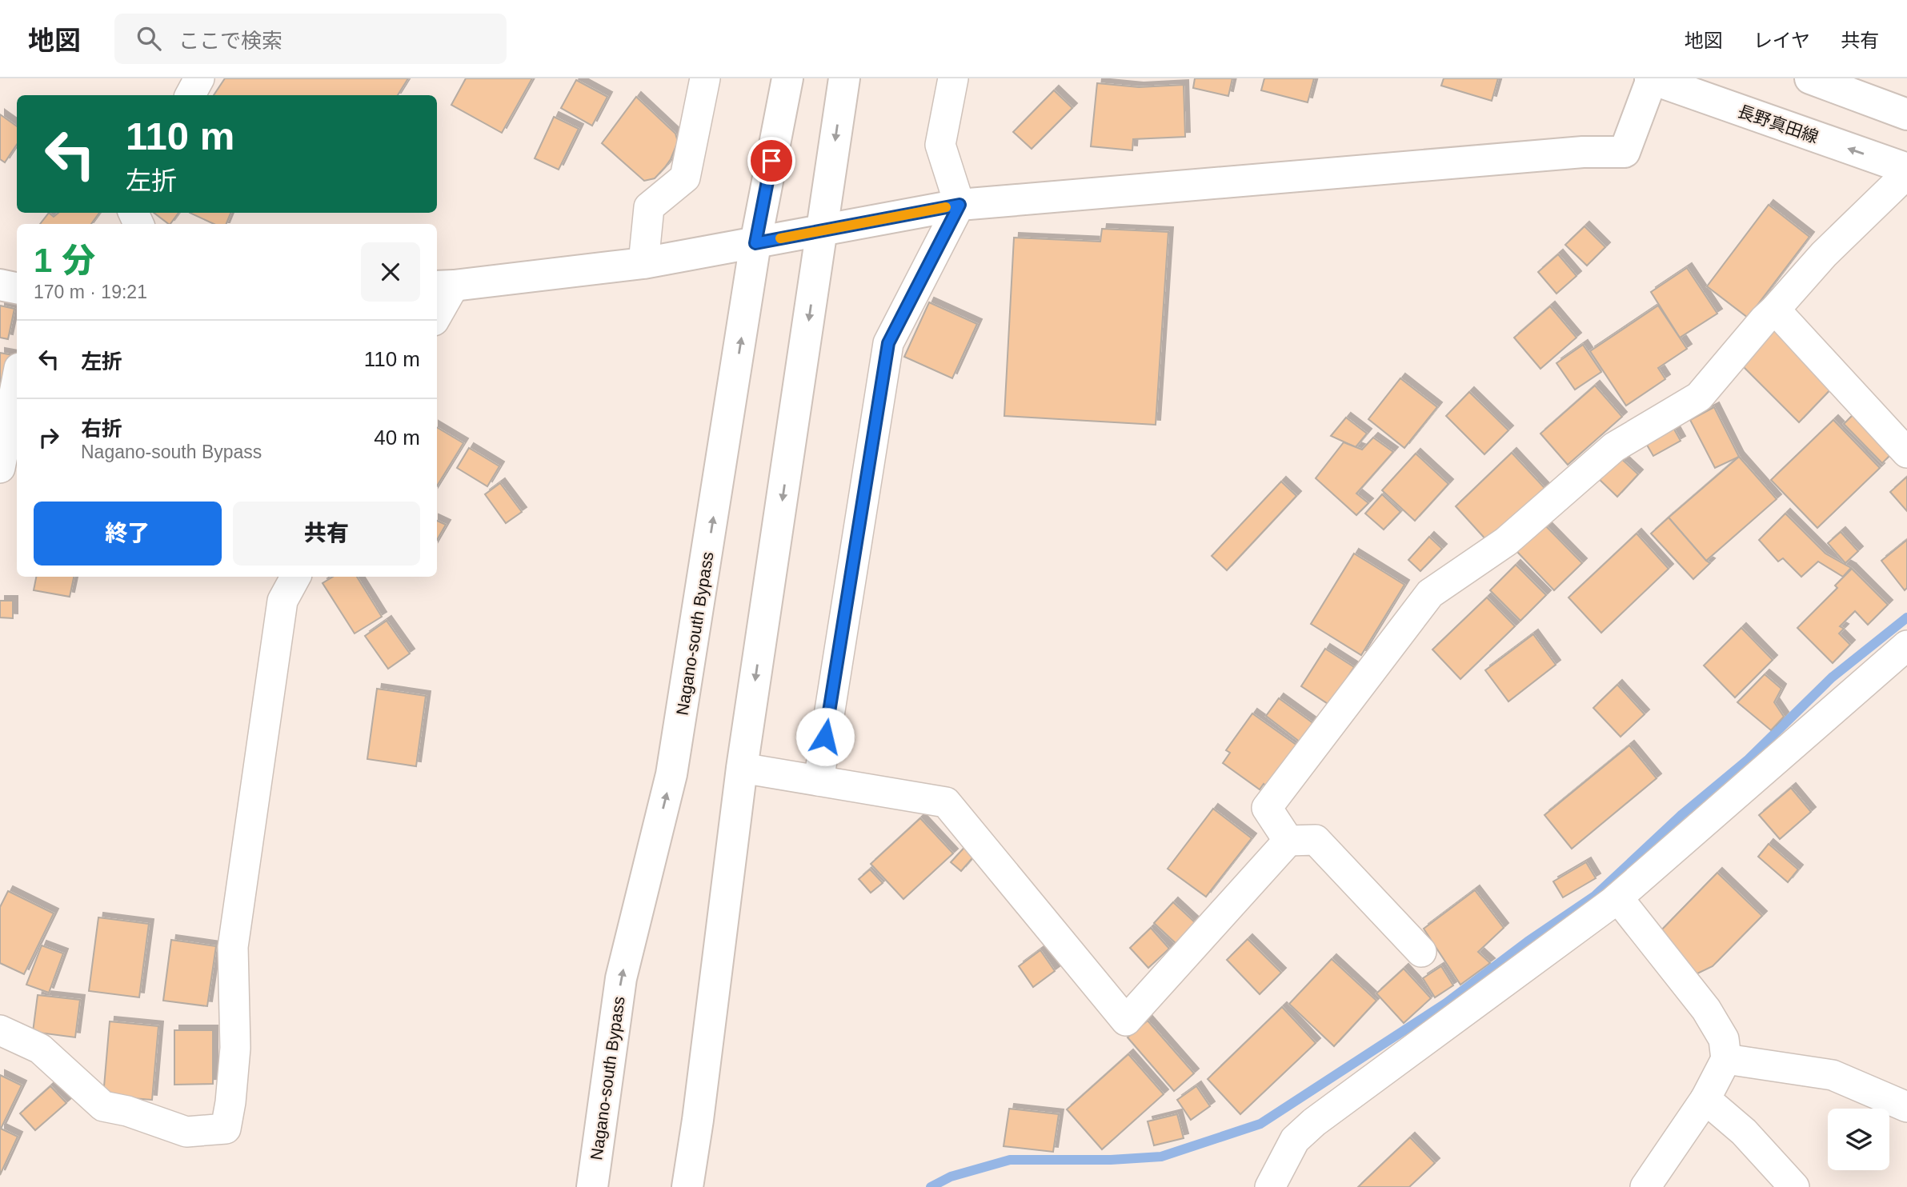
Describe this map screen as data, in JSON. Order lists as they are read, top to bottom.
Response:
{
  "streets": {
    "main road": ["長野真田線", "Nagano-south Bypass"]
  },
  "page": {
    "header": "地図",
    "search": "ここで検索",
    "nav": ["地図", "レイヤ", "共有"],
    "turn": ["110 m", "左折"],
    "heading": ["1 分", "170 m · 19:21"],
    "list": [
      {
        "name": "左折",
        "value": "110 m"
      },
      {
        "name": "右折",
        "note": "Nagano-south Bypass",
        "value": "40 m"
      }
    ],
    "buttons": ["終了", "共有"]
  }
}
